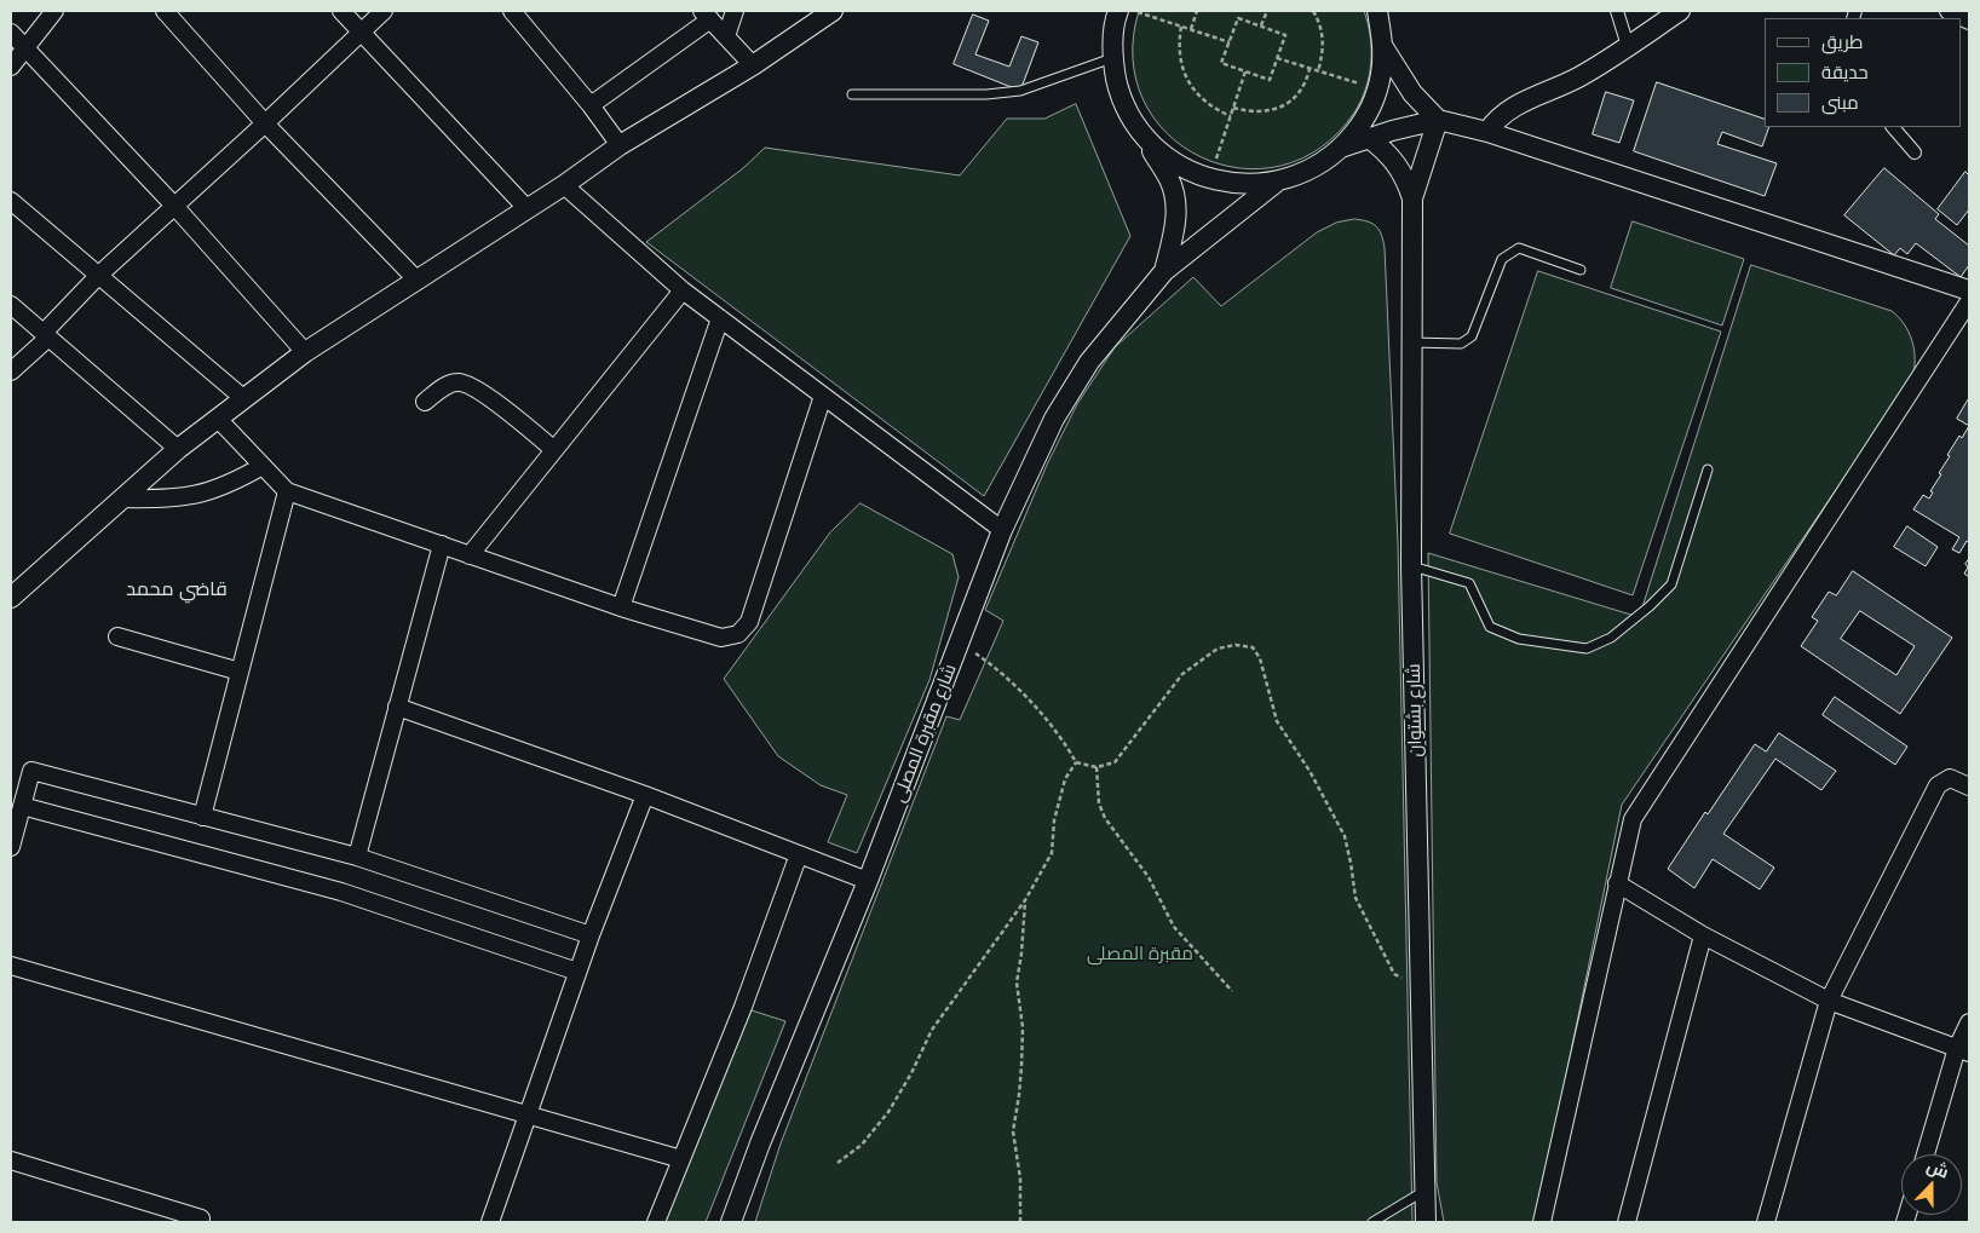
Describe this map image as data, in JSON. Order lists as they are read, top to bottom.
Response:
{
  "streets": {
    "street": ["شارع بشتوان", "شارع مقبرة المصلى"]
  },
  "districts": ["قاضي محمد"],
  "parks": ["مقبرة المصلى"],
  "legend": ["طريق", "حديقة", "مبنى"],
  "north": "top"
}
